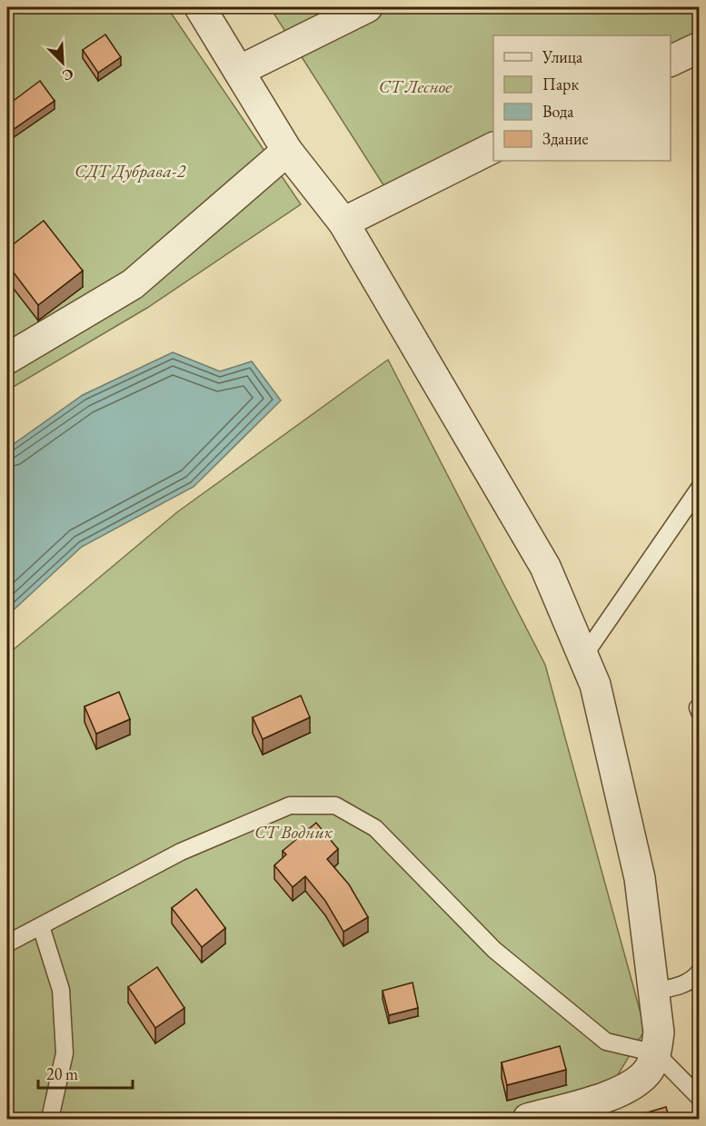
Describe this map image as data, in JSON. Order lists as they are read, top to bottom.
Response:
{
  "parks": ["СТ Лесное", "СДТ Дубрава-2", "СТ Водник"],
  "legend": [
    "Улица",
    "Парк",
    "Вода",
    "Здание"
  ],
  "scale_bar": "20 m",
  "north": "bottom right"
}
